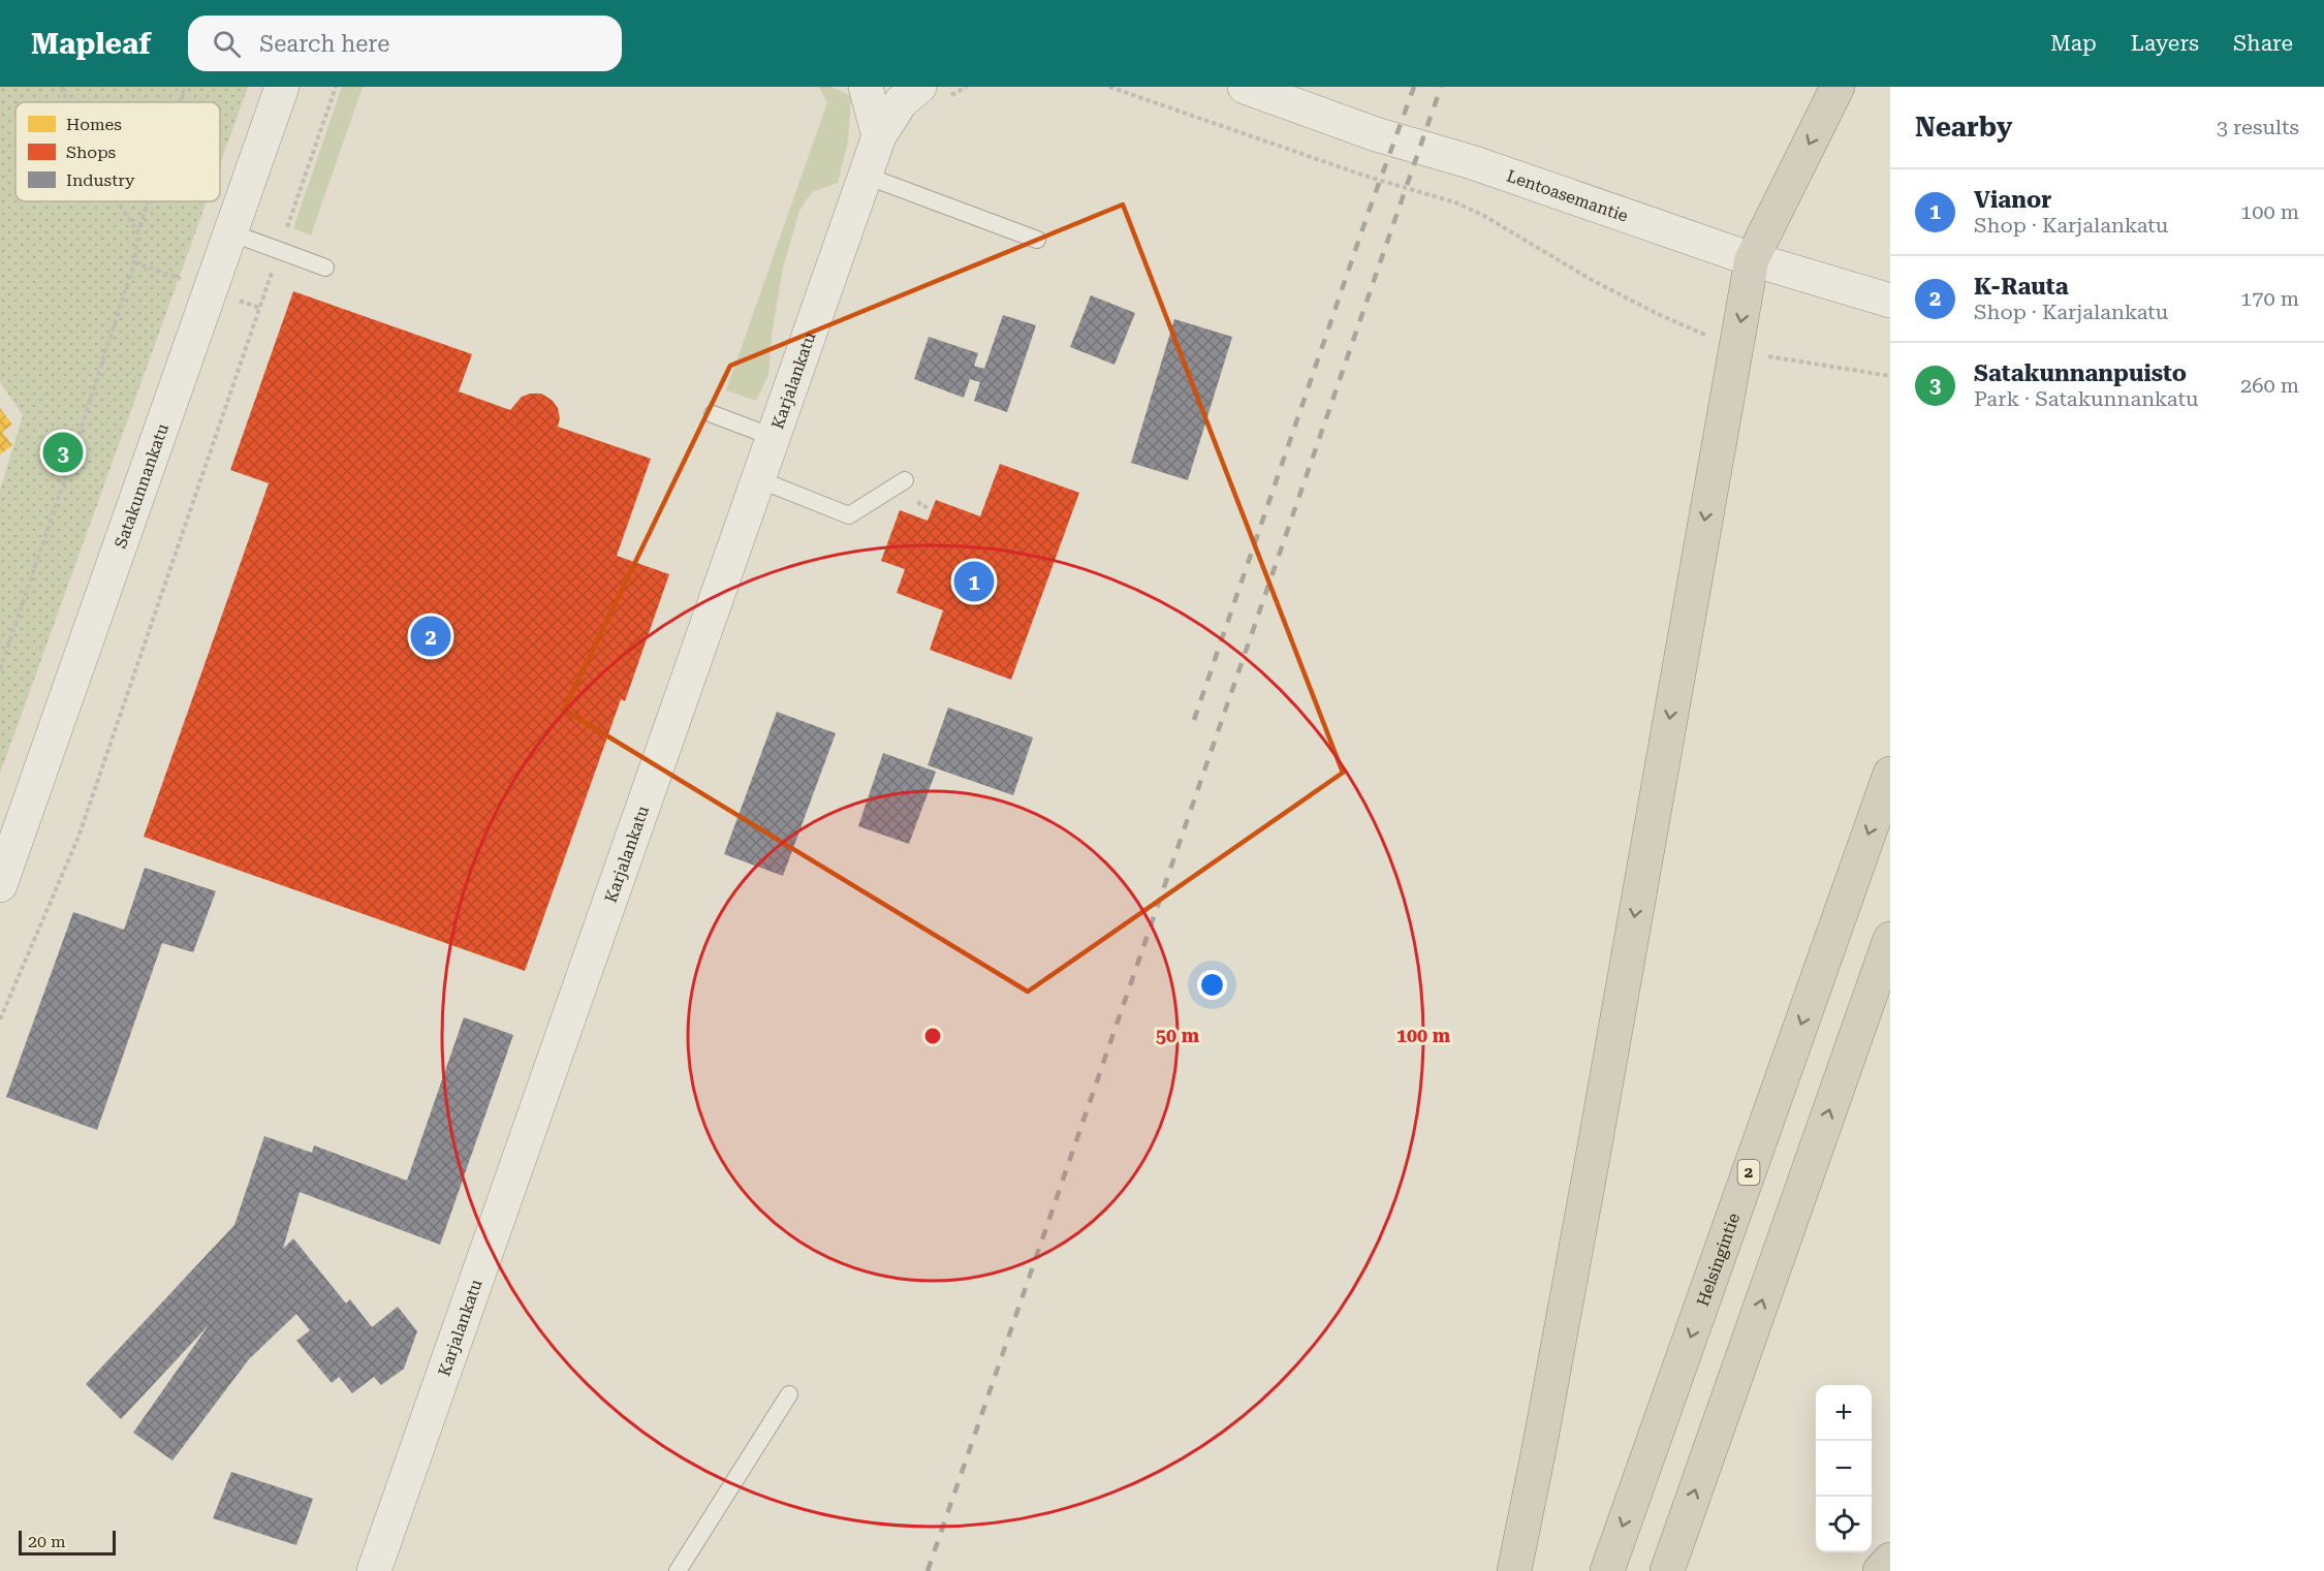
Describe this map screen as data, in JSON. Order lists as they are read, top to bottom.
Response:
{
  "streets": {
    "highway": ["2", "Helsingintie"],
    "street": ["Lentoasemantie", "Karjalankatu", "Satakunnankatu"]
  },
  "legend": ["Homes", "Shops", "Industry"],
  "scale_bar": "20 m",
  "page": {
    "header": "Mapleaf",
    "search": "Search here",
    "nav": ["Map", "Layers", "Share"],
    "heading": ["Nearby", "3 results"],
    "list": [
      {
        "mark": "1",
        "name": "Vianor",
        "note": "Shop · Karjalankatu",
        "value": "100 m"
      },
      {
        "mark": "2",
        "name": "K-Rauta",
        "note": "Shop · Karjalankatu",
        "value": "170 m"
      },
      {
        "mark": "3",
        "name": "Satakunnanpuisto",
        "note": "Park · Satakunnankatu",
        "value": "260 m"
      }
    ],
    "pins": ["3", "1", "2"],
    "map_buttons": ["+", "−"],
    "scale": "20 m"
  },
  "rings": ["50 m", "100 m"]
}
